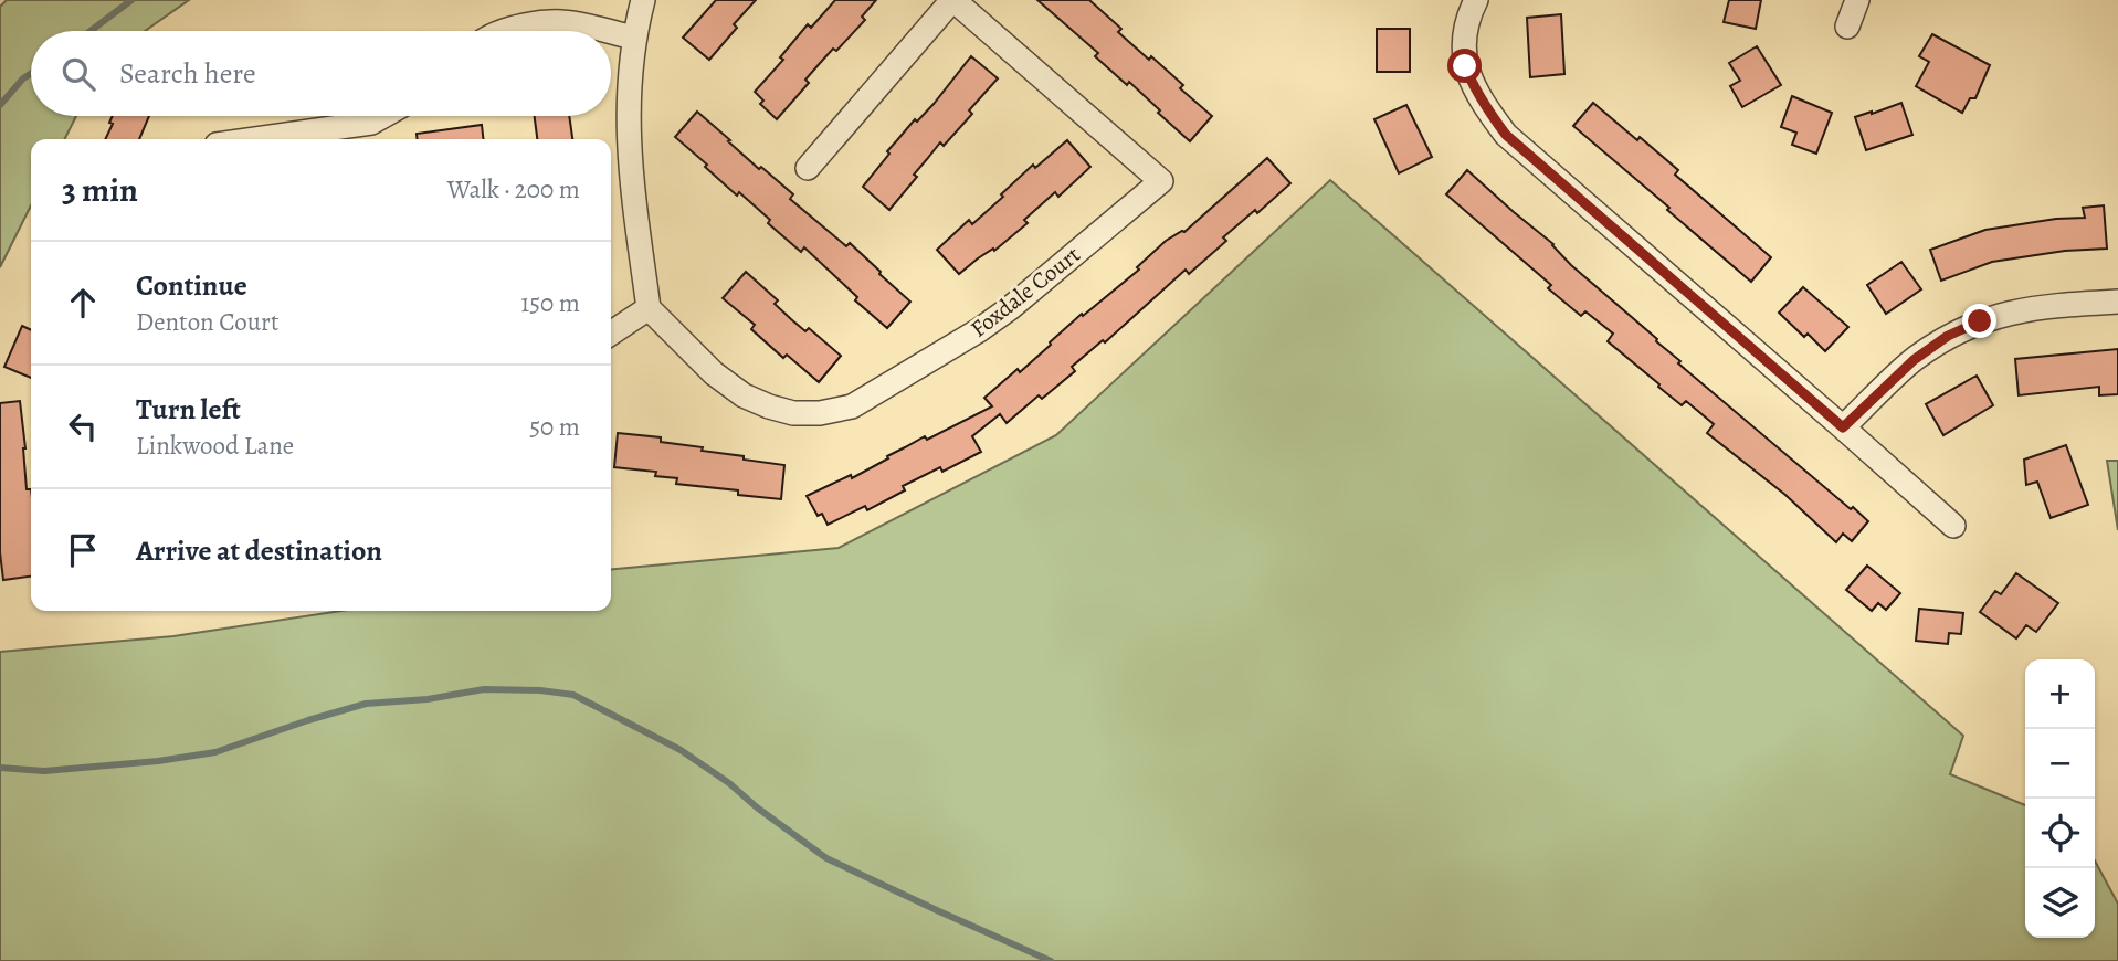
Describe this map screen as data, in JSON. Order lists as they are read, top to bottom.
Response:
{
  "streets": {
    "street": ["Foxdale Court"]
  },
  "page": {
    "search": "Search here",
    "heading": ["3 min", "Walk · 200 m"],
    "list": [
      ["Continue", "Denton Court", "150 m"],
      ["Turn left", "Linkwood Lane", "50 m"],
      "Arrive at destination"
    ],
    "map_buttons": ["+", "−"]
  }
}
